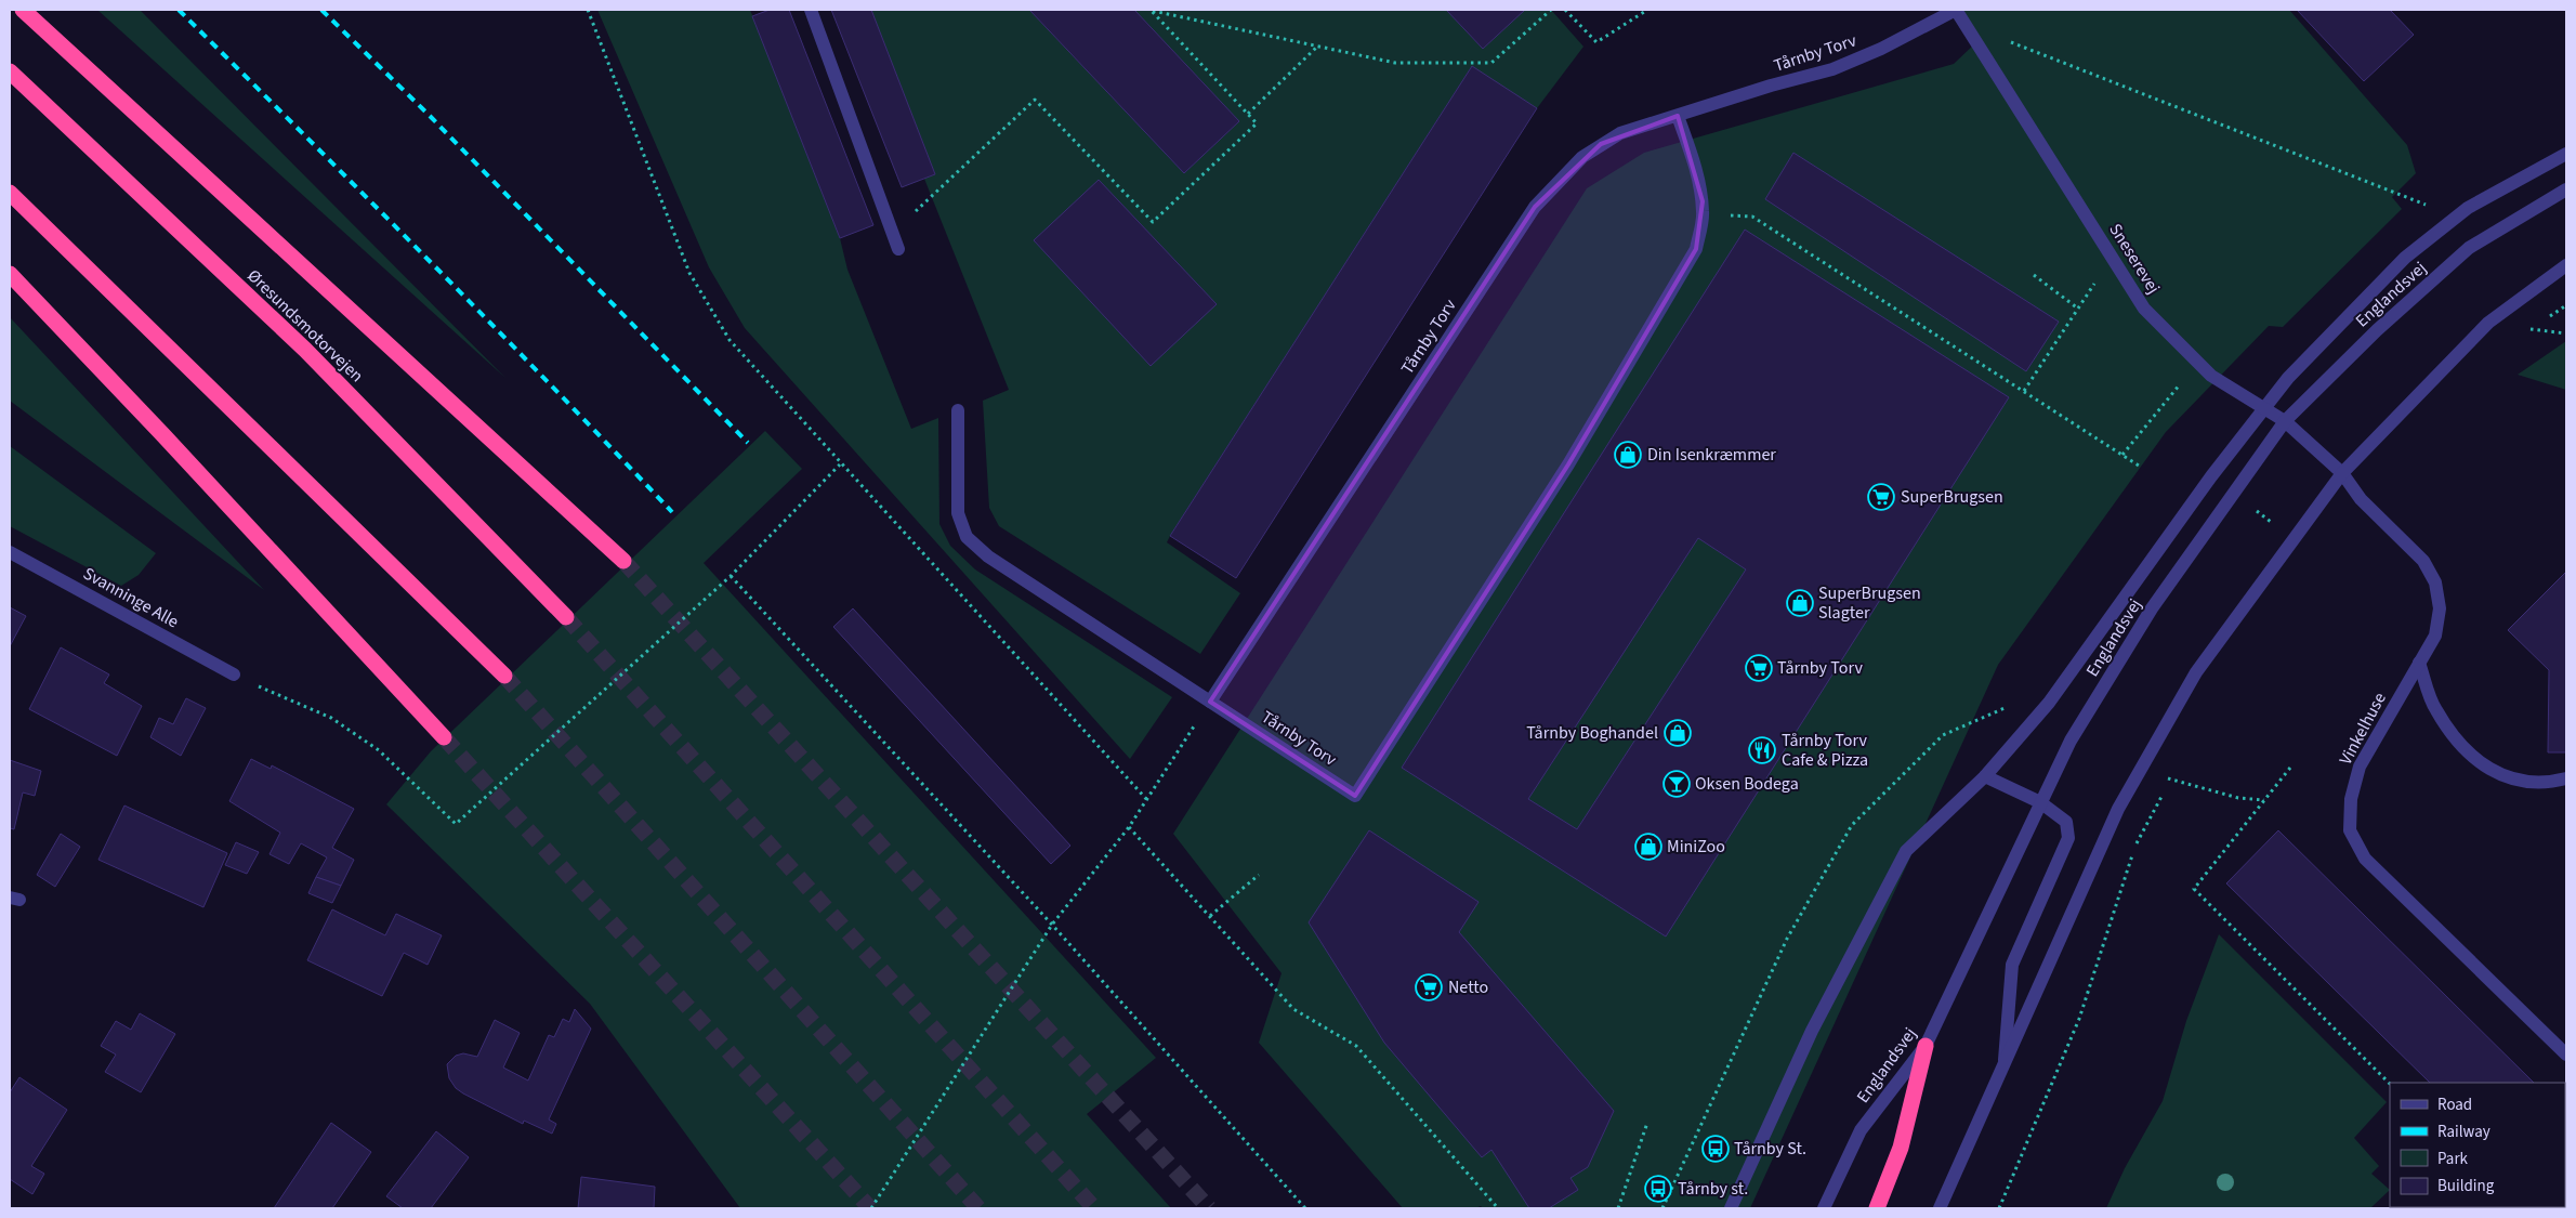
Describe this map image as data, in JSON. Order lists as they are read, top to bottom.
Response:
{
  "streets": {
    "highway": ["Øresundsmotorvejen"],
    "street": [
      "Tårnby Torv",
      "Sneserevej",
      "Englandsvej",
      "Svanninge Alle",
      "Vinkelhuse"
    ]
  },
  "crossings": [
    ["Tårnby Torv", "Sneserevej"],
    ["Sneserevej", "Englandsvej"],
    ["Sneserevej", "Vinkelhuse"]
  ],
  "places": {
    "shop": [
      "Din Isenkræmmer",
      "SuperBrugsen Slagter",
      "Tårnby Boghandel",
      "MiniZoo"
    ],
    "supermarket": ["SuperBrugsen", "Tårnby Torv", "Netto"],
    "restaurant": ["Tårnby Torv Cafe & Pizza"],
    "bar": ["Oksen Bodega"],
    "bus stop": ["Tårnby St.", "Tårnby st."]
  },
  "legend": [
    "Road",
    "Railway",
    "Park",
    "Building"
  ]
}
